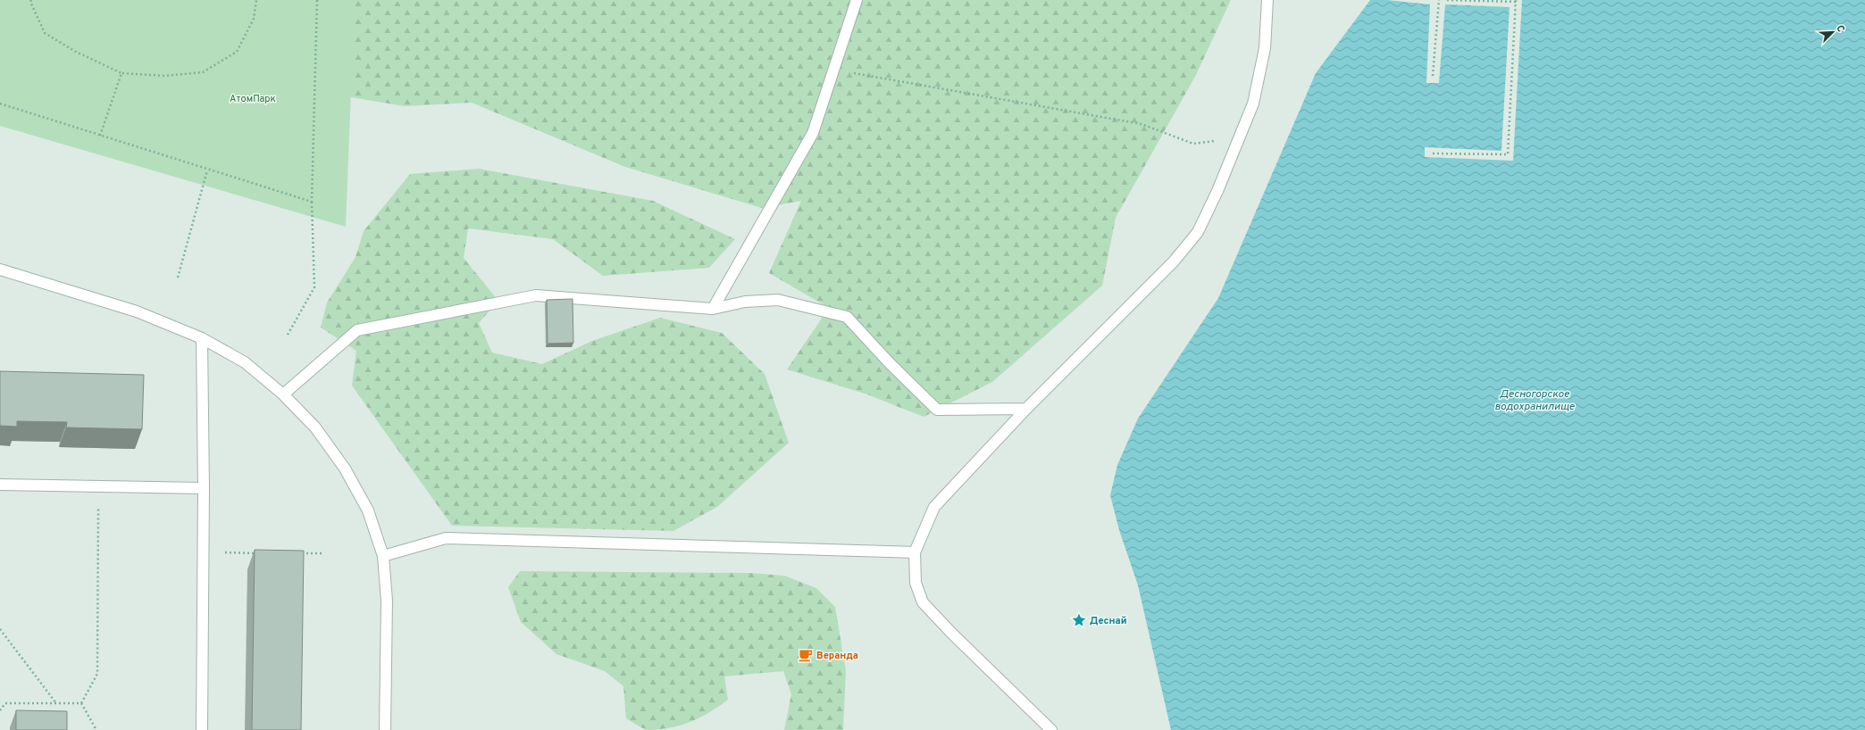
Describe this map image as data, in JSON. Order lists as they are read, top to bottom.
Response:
{
  "water": ["Десногорское водохранилище"],
  "parks": ["АтомПарк"],
  "places": {
    "place": ["Деснай"],
    "cafe": ["Веранда"]
  },
  "north": "top right"
}
